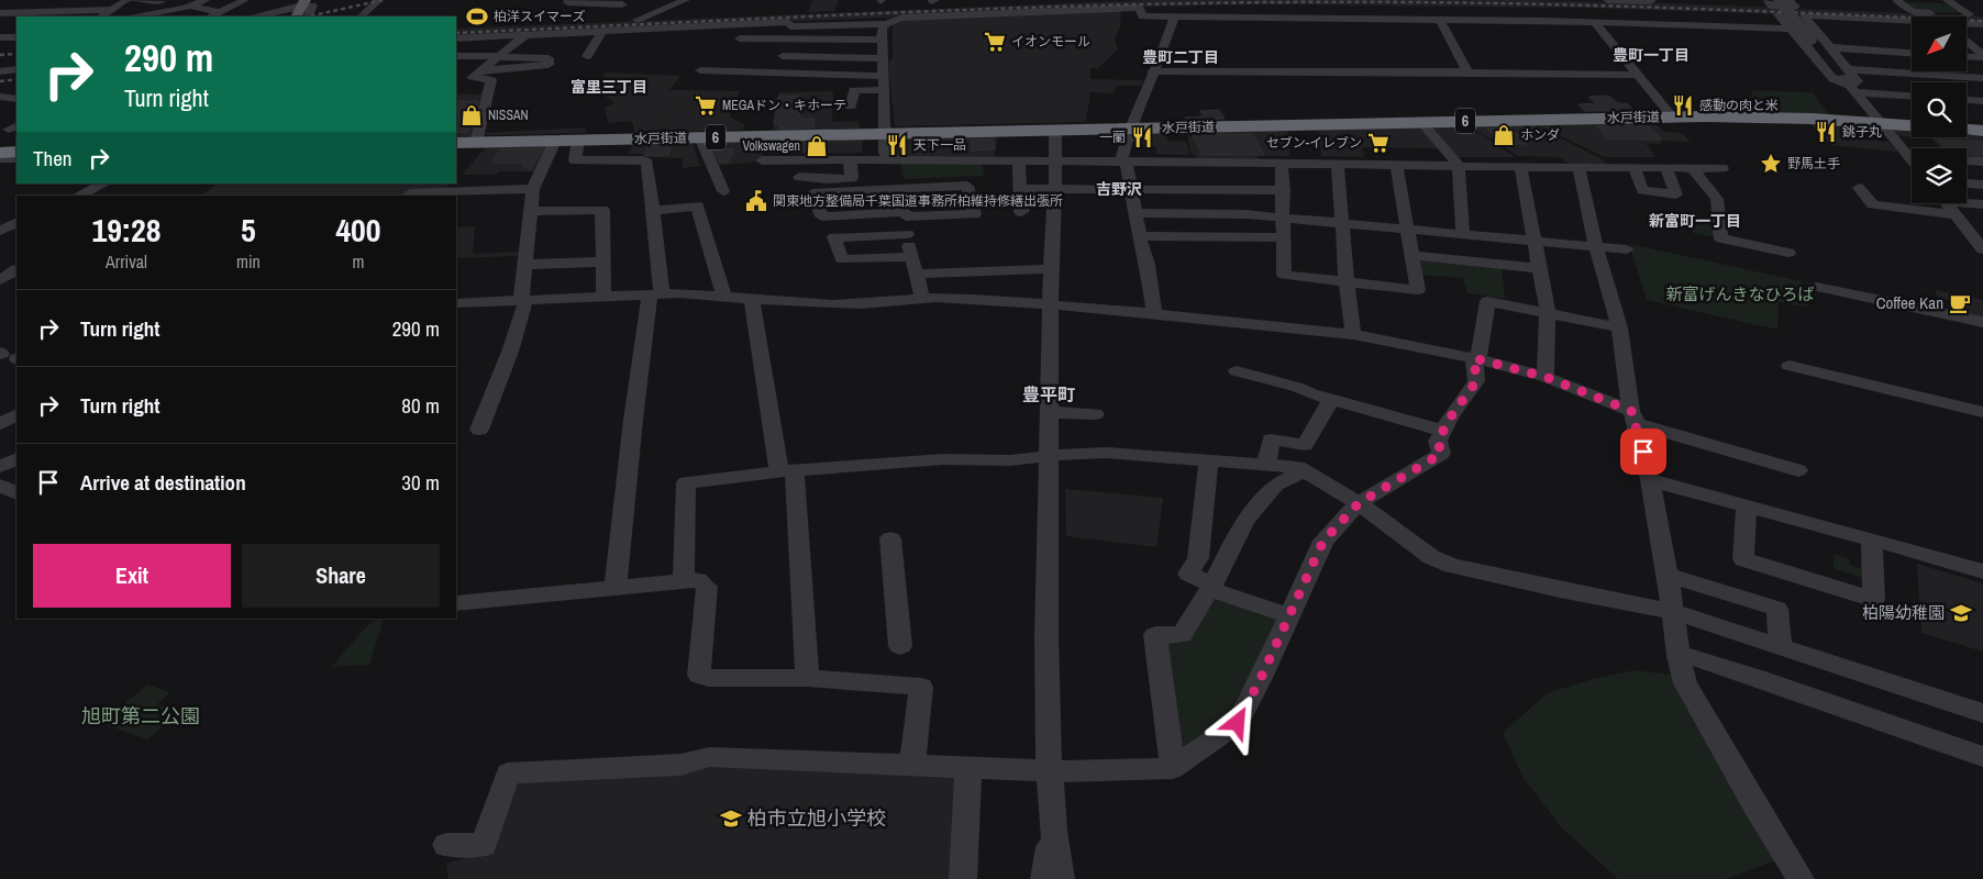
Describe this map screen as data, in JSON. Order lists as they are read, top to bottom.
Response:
{
  "streets": {
    "highway": ["水戸街道", "6"]
  },
  "districts": [
    "豊町一丁目",
    "豊町二丁目",
    "富里三丁目",
    "吉野沢",
    "新富町一丁目",
    "豊平町"
  ],
  "parks": ["新富げんきなひろば", "旭町第二公園"],
  "places": {
    "sports": ["柏洋スイマーズ"],
    "supermarket": ["イオンモール", "MEGAドン・キホーテ", "セブン-イレブン"],
    "restaurant": [
      "感動の肉と米",
      "銚子丸",
      "一蘭",
      "天下一品"
    ],
    "shop": ["NISSAN", "ホンダ", "Volkswagen"],
    "place": ["野馬土手"],
    "public building": ["関東地方整備局千葉国道事務所柏維持修繕出張所"],
    "cafe": ["Coffee Kan"],
    "school or university": ["柏陽幼稚園", "柏市立旭小学校"]
  },
  "north": "bottom left",
  "page": {
    "turn": ["290 m", "Turn right"],
    "then": "Then",
    "eta": [
      "19:28",
      "Arrival",
      "5",
      "min",
      "400",
      "m"
    ],
    "list": [
      {
        "name": "Turn right",
        "value": "290 m"
      },
      {
        "name": "Turn right",
        "value": "80 m"
      },
      {
        "name": "Arrive at destination",
        "value": "30 m"
      }
    ],
    "buttons": ["Exit", "Share"]
  }
}
